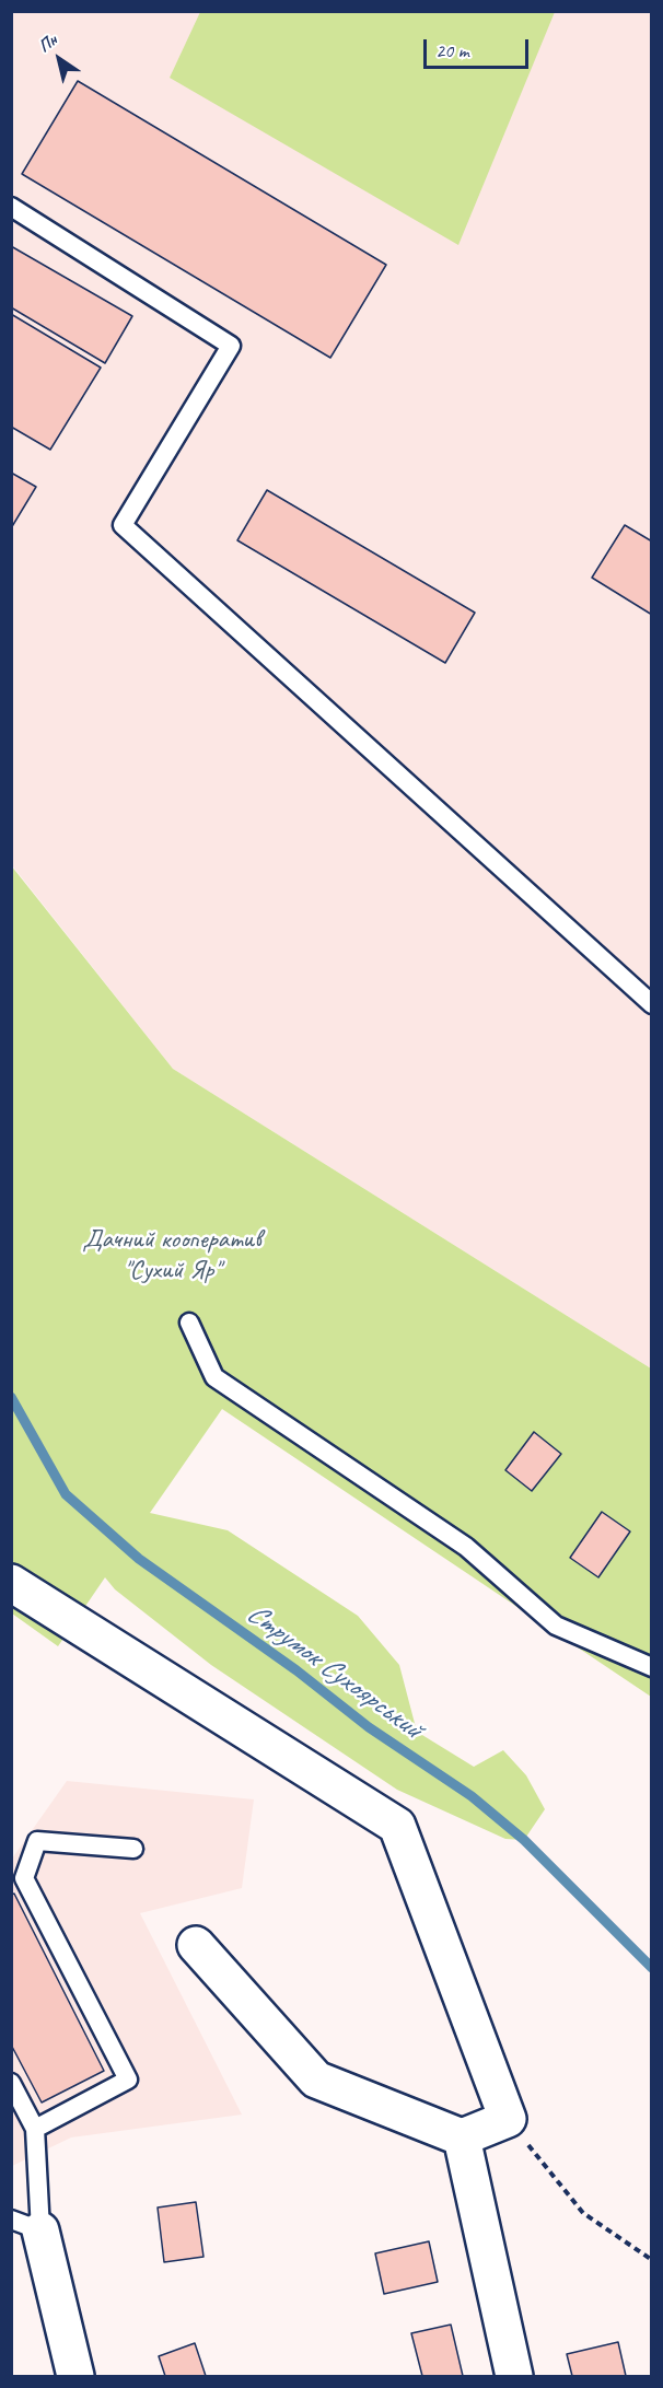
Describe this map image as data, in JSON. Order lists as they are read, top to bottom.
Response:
{
  "water": ["Струмок Сухоярський"],
  "parks": ["Дачний кооператив \"Сухий Яр\""],
  "scale_bar": "20 m",
  "north": "top left"
}
